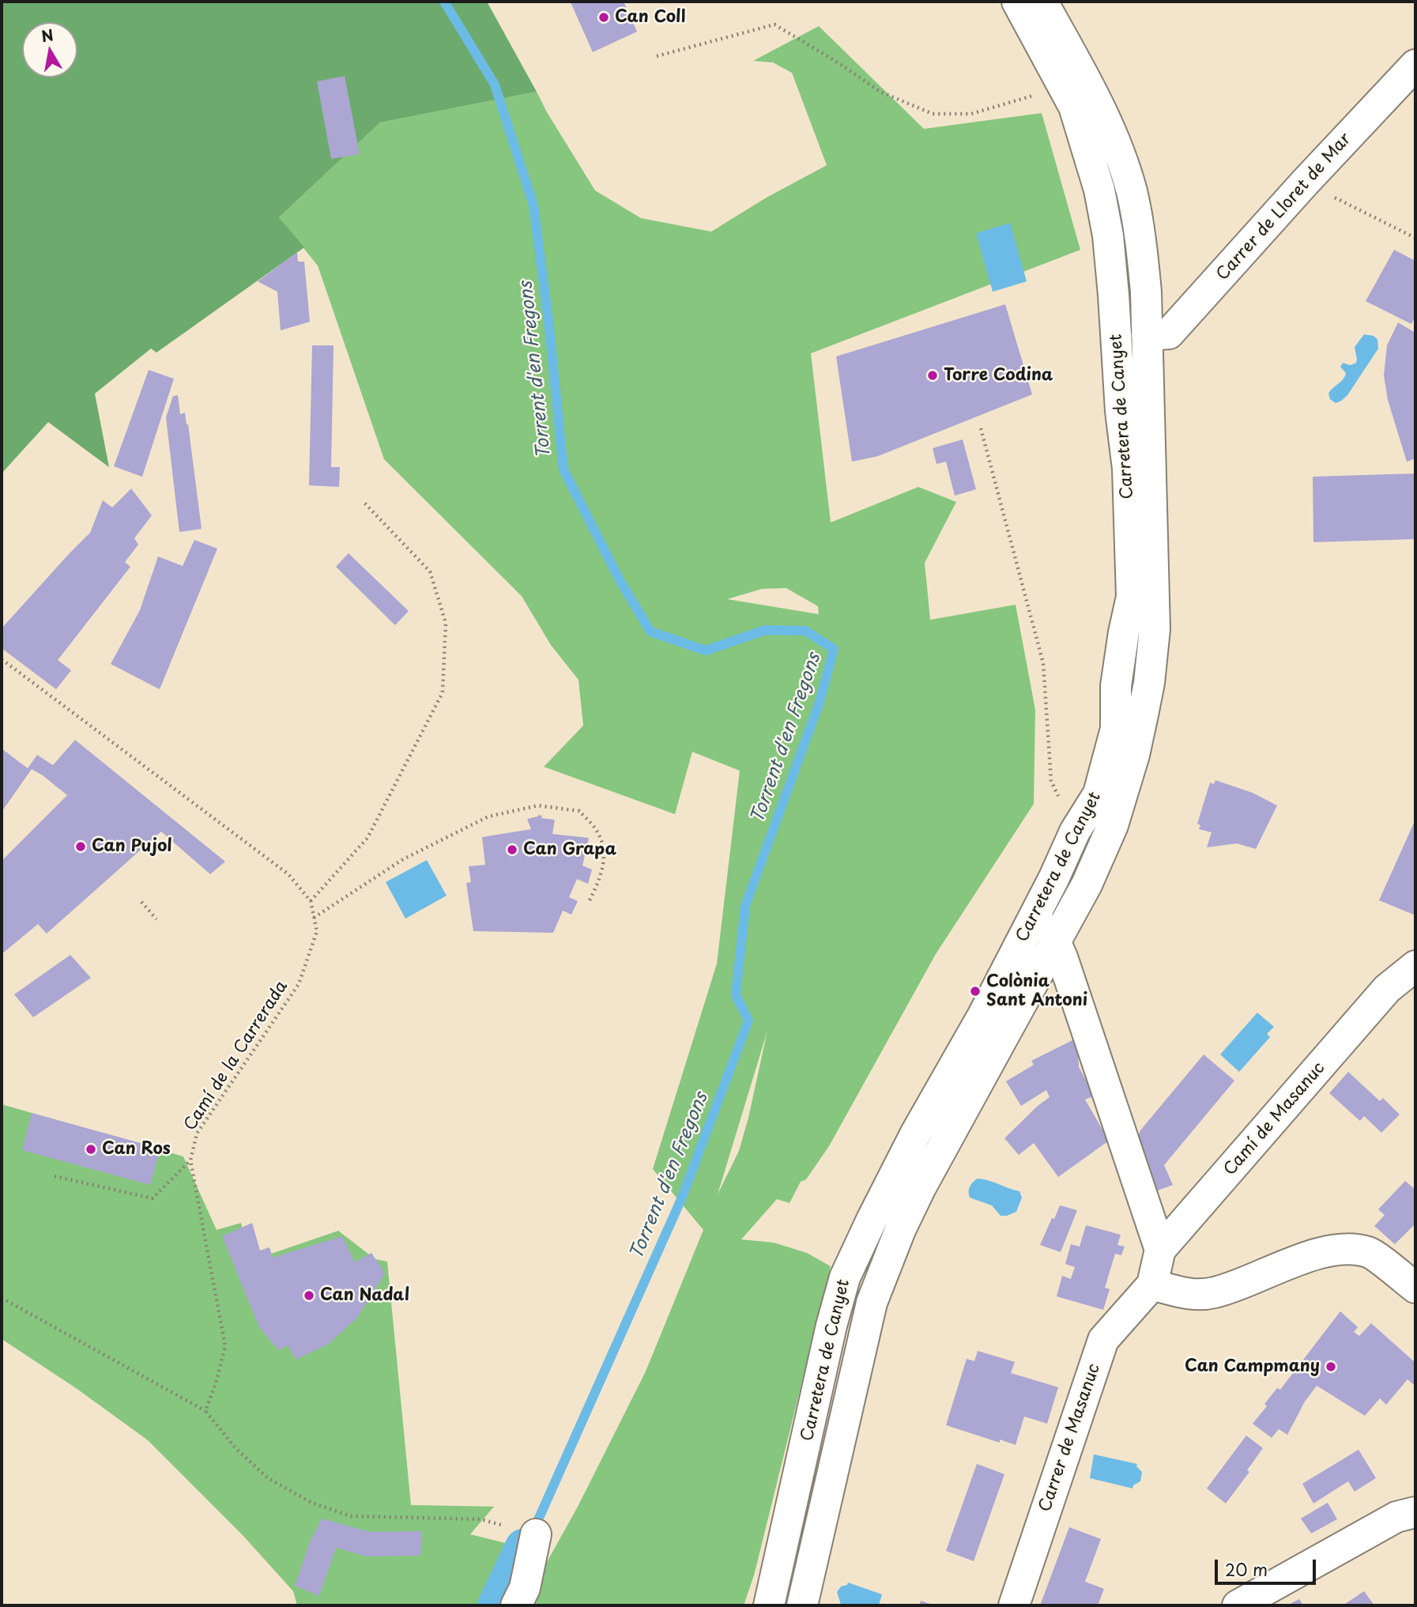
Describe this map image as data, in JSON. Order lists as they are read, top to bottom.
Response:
{
  "streets": {
    "street": [
      "Carrer de Lloret de Mar",
      "Carretera de Canyet",
      "Camí de Masanuc",
      "Carrer de Masanuc"
    ],
    "path": ["Camí de la Carrerada"]
  },
  "crossings": [
    ["Carrer de Lloret de Mar", "Carretera de Canyet"],
    ["Camí de Masanuc", "Carrer de Masanuc"]
  ],
  "water": ["Torrent d'en Fregons"],
  "places": [
    "Can Coll",
    "Torre Codina",
    "Can Pujol",
    "Can Grapa",
    "Colònia Sant Antoni",
    "Can Ros",
    "Can Nadal",
    "Can Campmany"
  ],
  "scale_bar": "20 m",
  "north": "top"
}
